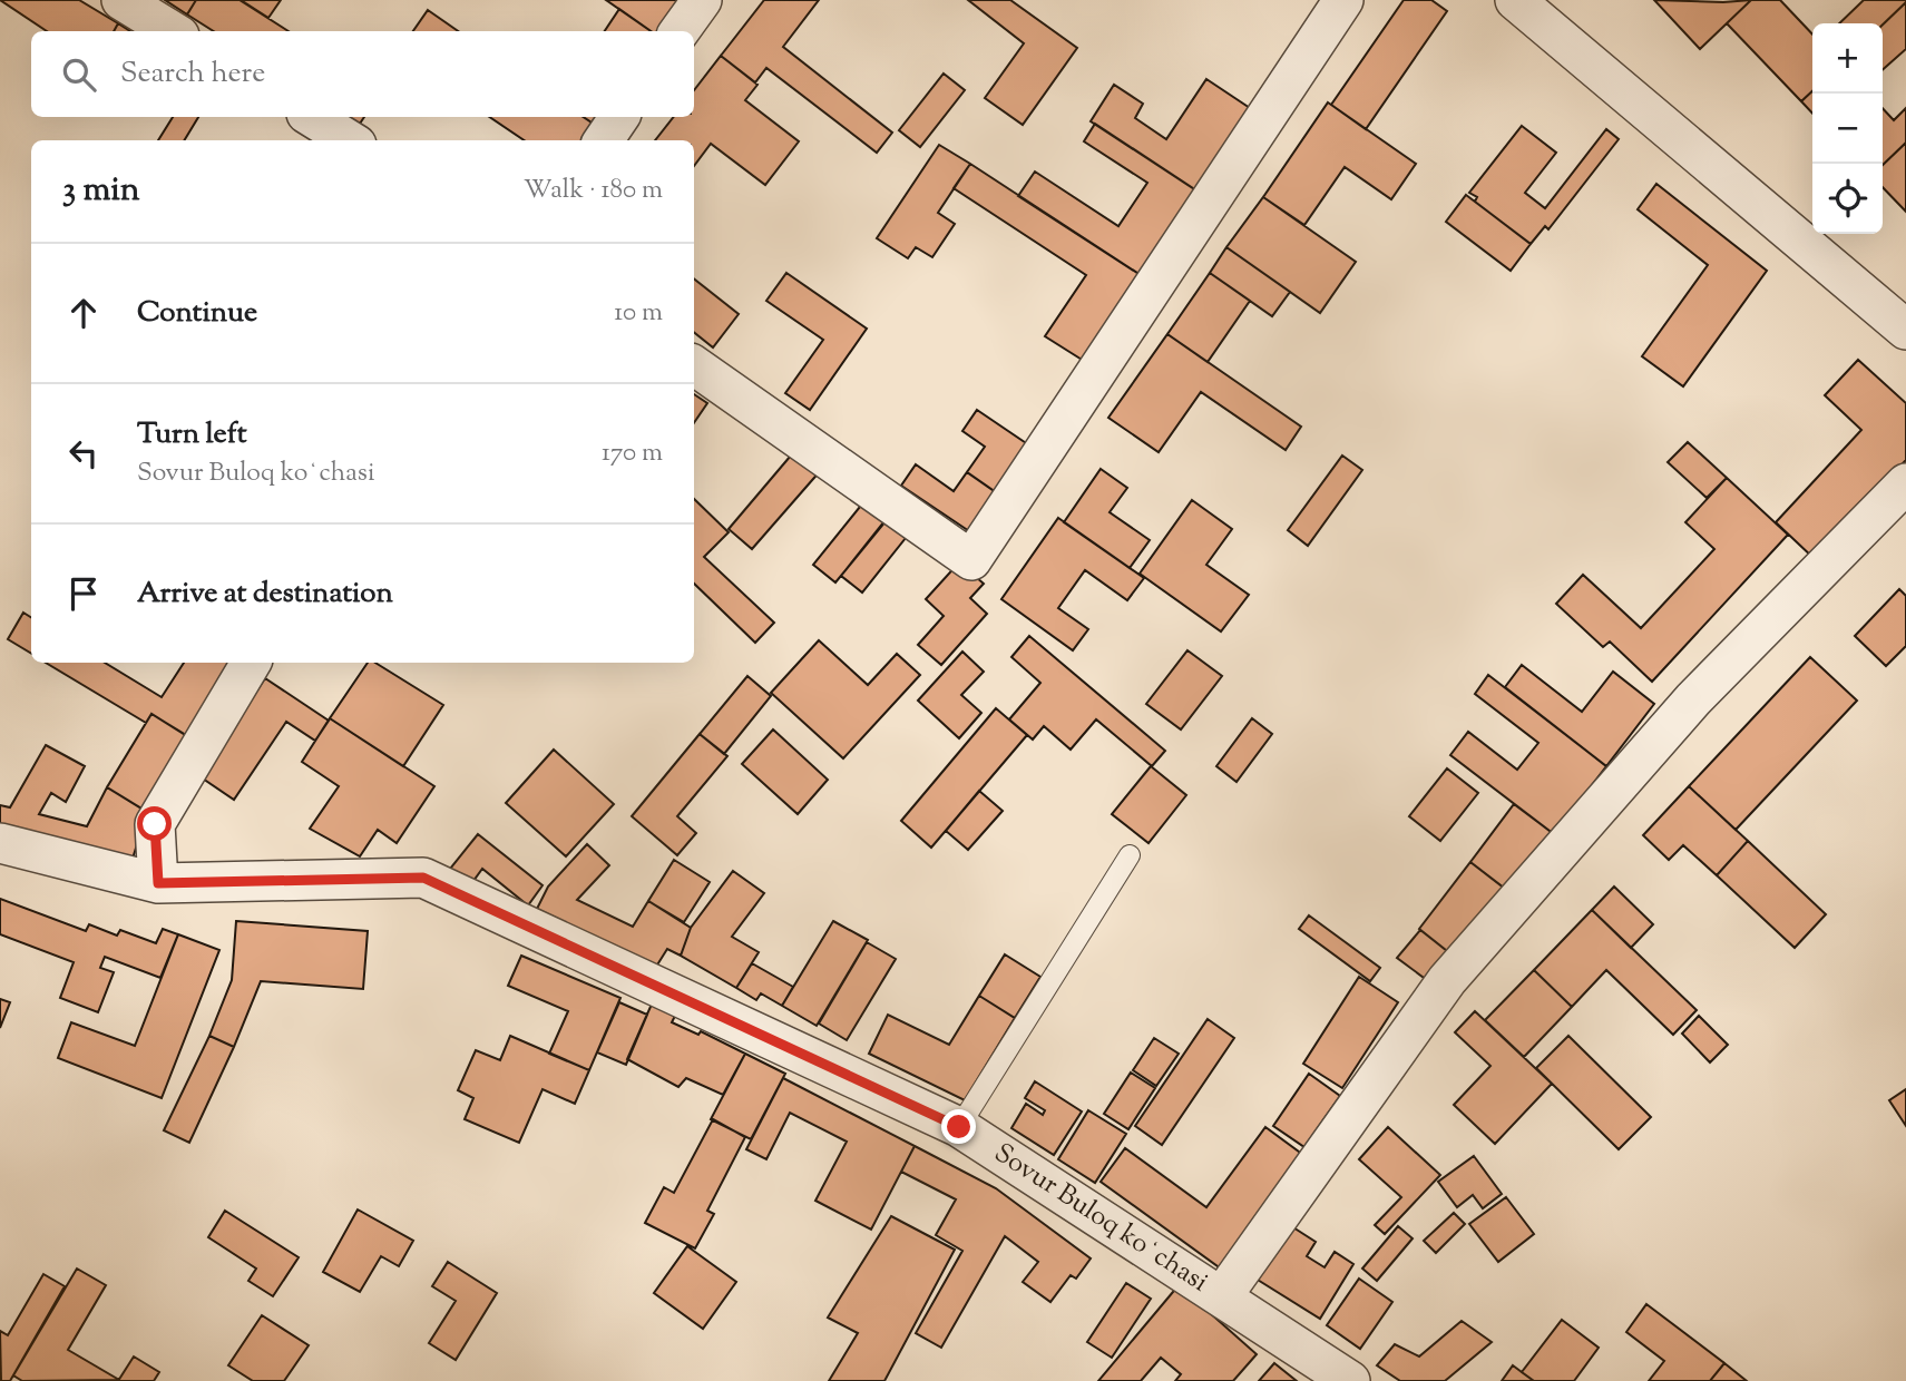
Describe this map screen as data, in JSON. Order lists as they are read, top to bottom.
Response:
{
  "streets": {
    "street": ["Sovur Buloq koʻchasi"]
  },
  "page": {
    "map_buttons": ["+", "−"],
    "search": "Search here",
    "heading": ["3 min", "Walk · 180 m"],
    "list": [
      ["Continue", "10 m"],
      ["Turn left", "Sovur Buloq koʻchasi", "170 m"],
      "Arrive at destination"
    ]
  }
}
